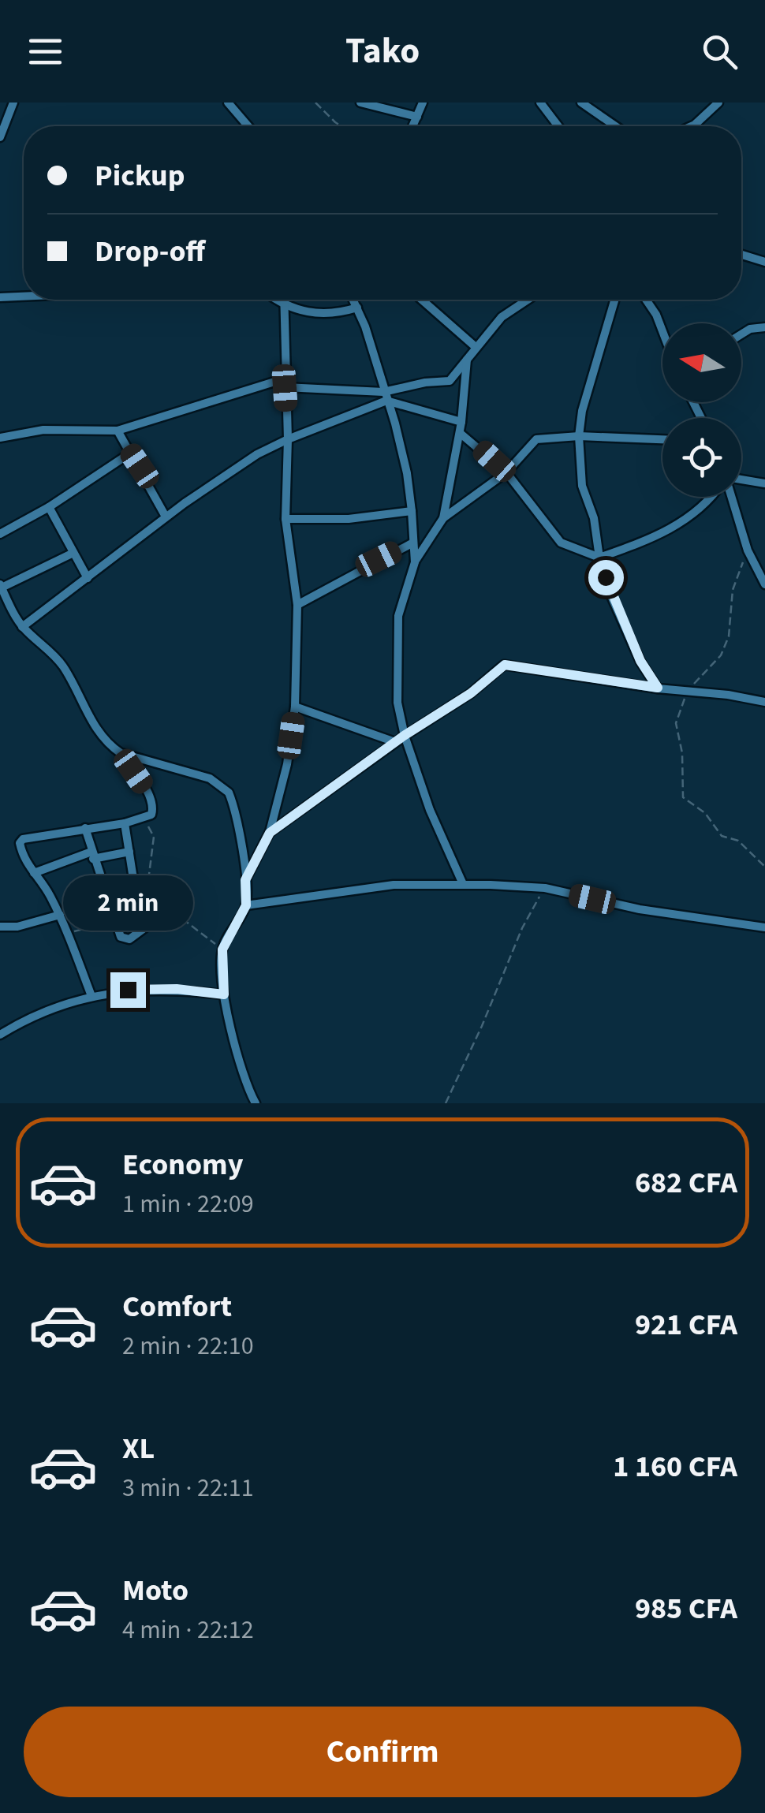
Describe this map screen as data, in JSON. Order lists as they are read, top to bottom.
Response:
{
  "north": "left",
  "page": {
    "header": "Tako",
    "banner": ["Pickup", "Drop-off"],
    "bubble": "2 min",
    "list": [
      {
        "name": "Economy",
        "note": "1 min · 22:09",
        "value": "682 CFA"
      },
      {
        "name": "Comfort",
        "note": "2 min · 22:10",
        "value": "921 CFA"
      },
      {
        "name": "XL",
        "note": "3 min · 22:11",
        "value": "1 160 CFA"
      },
      {
        "name": "Moto",
        "note": "4 min · 22:12",
        "value": "985 CFA"
      }
    ],
    "buttons": "Confirm"
  }
}
